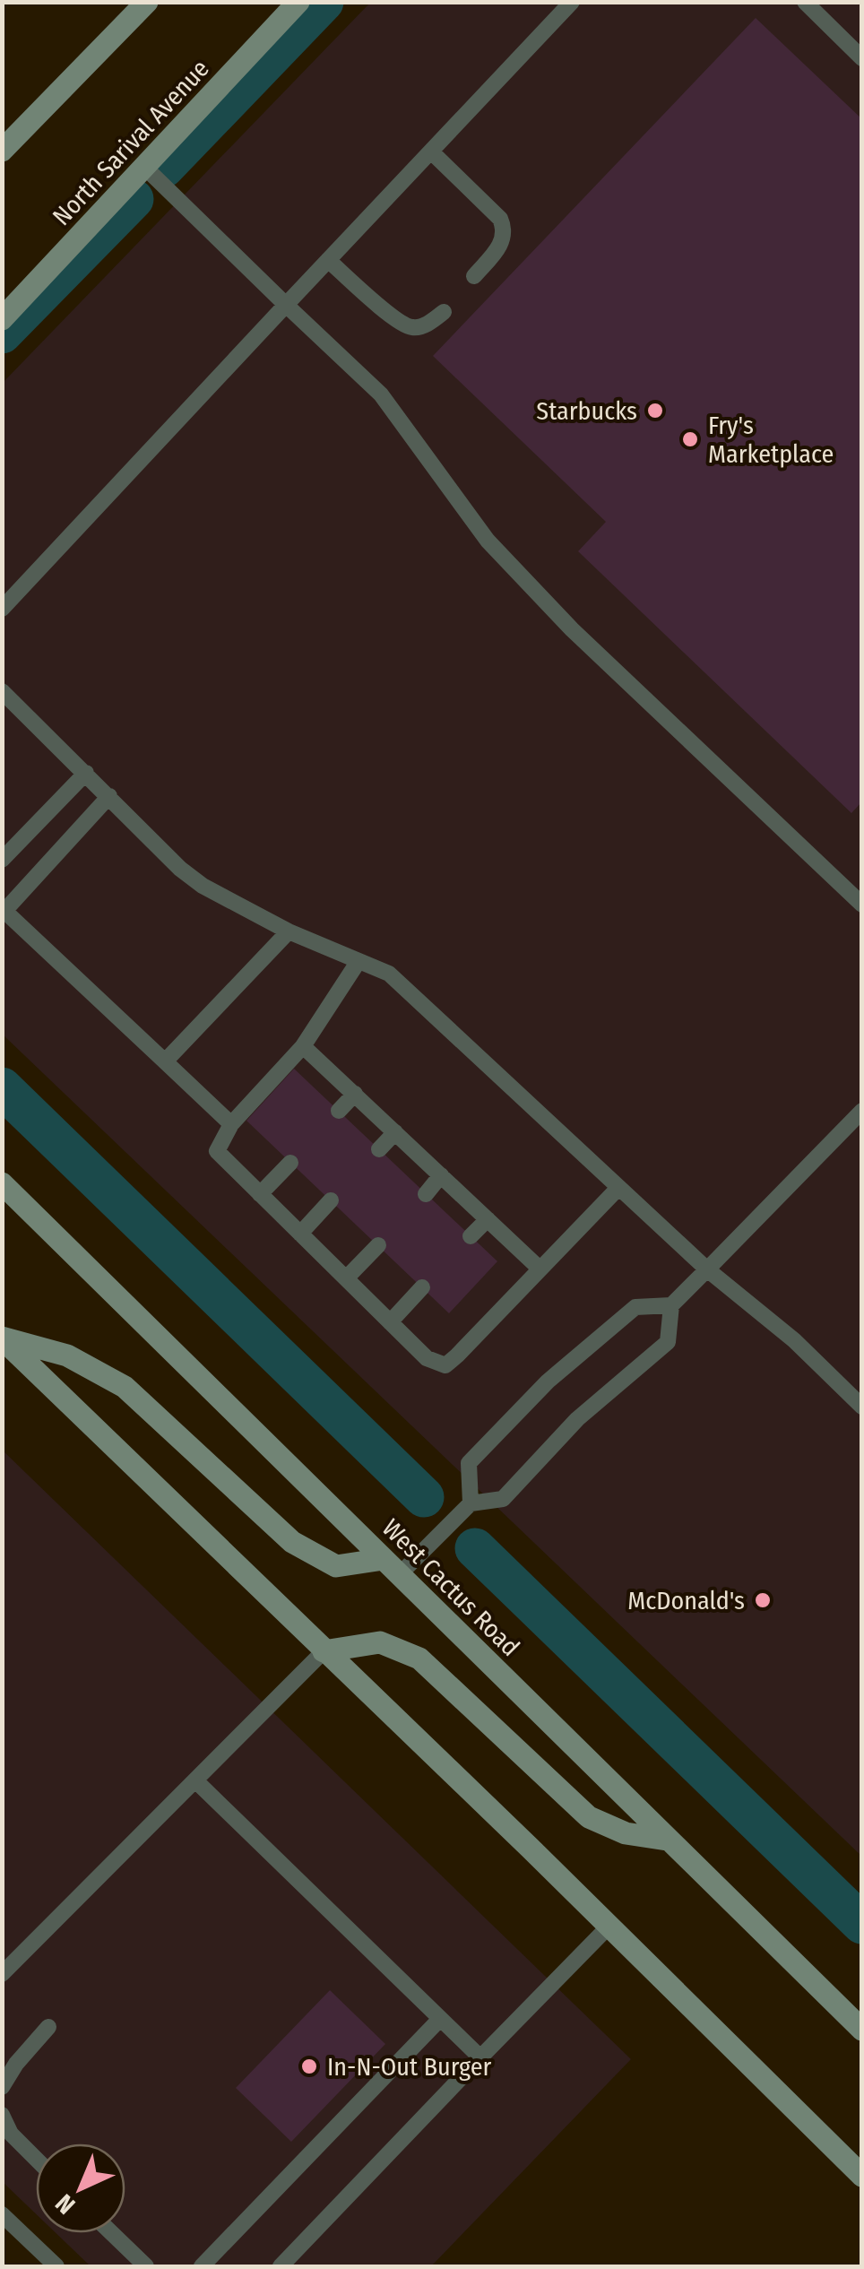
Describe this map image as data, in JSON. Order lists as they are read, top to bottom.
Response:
{
  "streets": {
    "main road": ["North Sarival Avenue", "West Cactus Road"]
  },
  "places": [
    "Starbucks",
    "Fry's Marketplace",
    "McDonald's",
    "In-N-Out Burger"
  ],
  "north": "bottom left"
}
